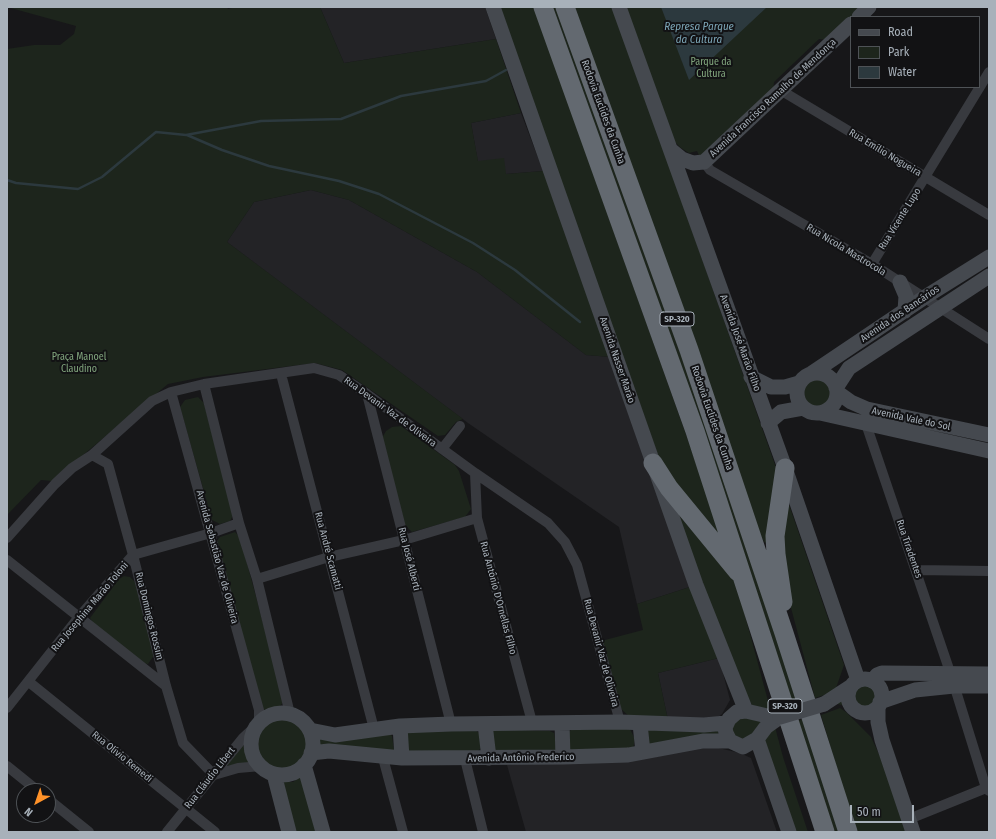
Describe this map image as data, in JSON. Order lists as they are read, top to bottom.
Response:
{
  "streets": {
    "highway": ["Rodovia Euclides da Cunha", "SP-320"],
    "main road": [
      "Avenida Francisco Ramalho de Mendonça",
      "Avenida dos Bancários",
      "Avenida José Marão Filho",
      "Avenida Nasser Marão",
      "Avenida Vale do Sol",
      "Avenida Antônio Frederico"
    ],
    "street": [
      "Rua Emílio Nogueira",
      "Rua Vicente Lupo",
      "Rua Nicola Mastrocola",
      "Rua Devanir Vaz de Oliveira",
      "Rua Tiradentes",
      "Rua André Scamatti",
      "Avenida Sebastião Vaz de Oliveira",
      "Rua José Alberti",
      "Rua Antônio D'Ornellas Filho",
      "Rua Josephina Marão Toloni",
      "Rua Domingos Rossim",
      "Rua Olívio Remedi",
      "Rua Cláudio Libert"
    ]
  },
  "crossings": [
    ["Avenida Francisco Ramalho de Mendonça", "Rua Emílio Nogueira"],
    ["Avenida Francisco Ramalho de Mendonça", "Rua Nicola Mastrocola"],
    ["Avenida Francisco Ramalho de Mendonça", "Avenida José Marão Filho"],
    ["Rua Emílio Nogueira", "Rua Vicente Lupo"],
    ["Rua Vicente Lupo", "Rua Nicola Mastrocola"],
    ["Rua Nicola Mastrocola", "Avenida dos Bancários"],
    ["Avenida dos Bancários", "Avenida Vale do Sol"],
    ["Avenida Nasser Marão", "Avenida Antônio Frederico"],
    ["Rua Devanir Vaz de Oliveira", "Rua André Scamatti"],
    ["Rua Devanir Vaz de Oliveira", "Avenida Sebastião Vaz de Oliveira"],
    ["Rua Devanir Vaz de Oliveira", "Rua José Alberti"],
    ["Rua Devanir Vaz de Oliveira", "Rua Antônio D'Ornellas Filho"],
    ["Rua Devanir Vaz de Oliveira", "Rua Domingos Rossim"],
    ["Avenida Vale do Sol", "Rua Tiradentes"],
    ["Avenida Sebastião Vaz de Oliveira", "Rua Josephina Marão Toloni"],
    ["Avenida Sebastião Vaz de Oliveira", "Avenida Antônio Frederico"],
    ["Avenida Sebastião Vaz de Oliveira", "Rua Cláudio Libert"],
    ["Rua Josephina Marão Toloni", "Rua Domingos Rossim"],
    ["Rua Josephina Marão Toloni", "Rua Olívio Remedi"],
    ["Rua Domingos Rossim", "Rua Cláudio Libert"],
    ["Rua Olívio Remedi", "Rua Cláudio Libert"],
    ["Avenida Antônio Frederico", "Rua Cláudio Libert"]
  ],
  "water": ["Represa Parque da Cultura"],
  "parks": ["Parque da Cultura", "Praça Manoel Claudino"],
  "legend": ["Road", "Park", "Water"],
  "scale_bar": "50 m",
  "north": "bottom left"
}
